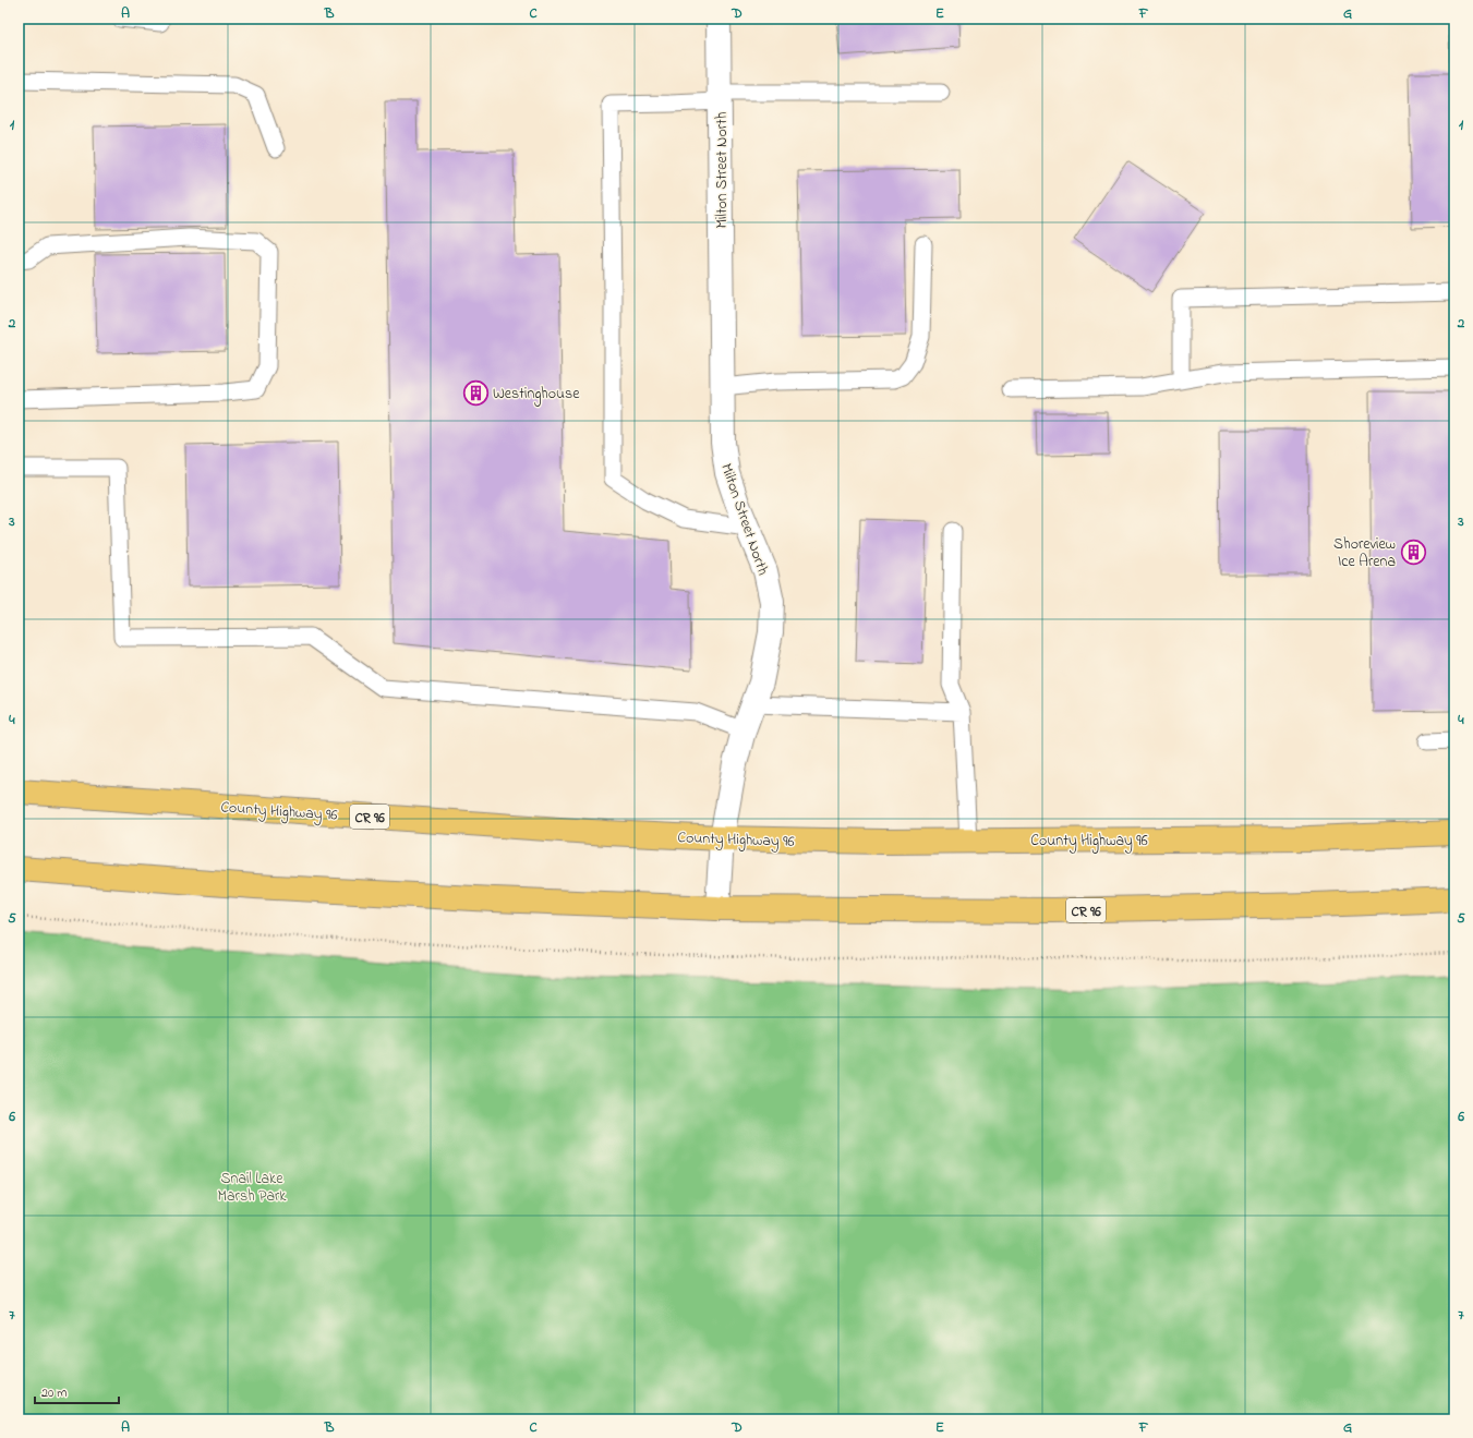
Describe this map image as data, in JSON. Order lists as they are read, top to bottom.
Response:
{
  "streets": {
    "main road": ["County Highway 96", "CR 96"],
    "street": ["Milton Street North"]
  },
  "crossings": [
    ["Milton Street North", "County Highway 96"],
    ["Milton Street North", "CR 96"]
  ],
  "parks": ["Snail Lake Marsh Park"],
  "places": {
    "building": ["Westinghouse", "Shoreview Ice Arena"]
  },
  "scale_bar": "20 m",
  "grid": {
    "columns": [
      "A",
      "B",
      "C",
      "D",
      "E",
      "F",
      "G"
    ],
    "rows": [
      "1",
      "2",
      "3",
      "4",
      "5",
      "6",
      "7"
    ]
  }
}
